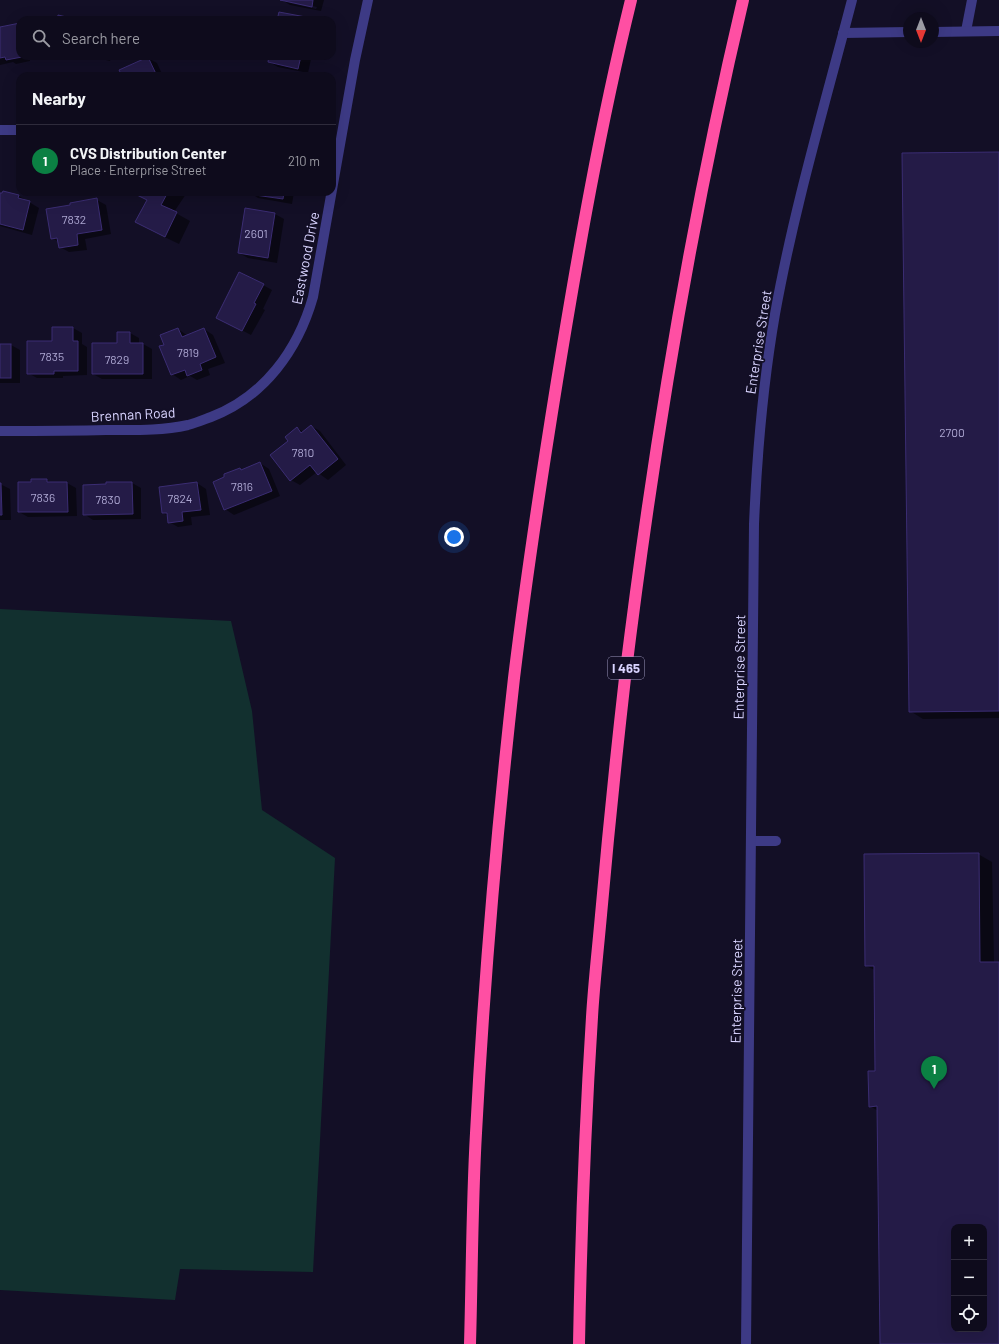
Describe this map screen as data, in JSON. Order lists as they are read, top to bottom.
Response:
{
  "streets": {
    "highway": ["I 465"],
    "street": ["Eastwood Drive", "Enterprise Street", "Brennan Road"]
  },
  "crossings": [
    ["Eastwood Drive", "Brennan Road"]
  ],
  "house_numbers": [
    "7832",
    "2601",
    "7819",
    "7835",
    "7829",
    "2700",
    "7810",
    "7816",
    "7836",
    "7824",
    "7830"
  ],
  "north": "bottom",
  "page": {
    "search": "Search here",
    "heading": "Nearby",
    "list": [
      {
        "mark": "1",
        "name": "CVS Distribution Center",
        "note": "Place · Enterprise Street",
        "value": "210 m"
      }
    ],
    "pins": "1",
    "map_buttons": ["+", "−"]
  }
}
